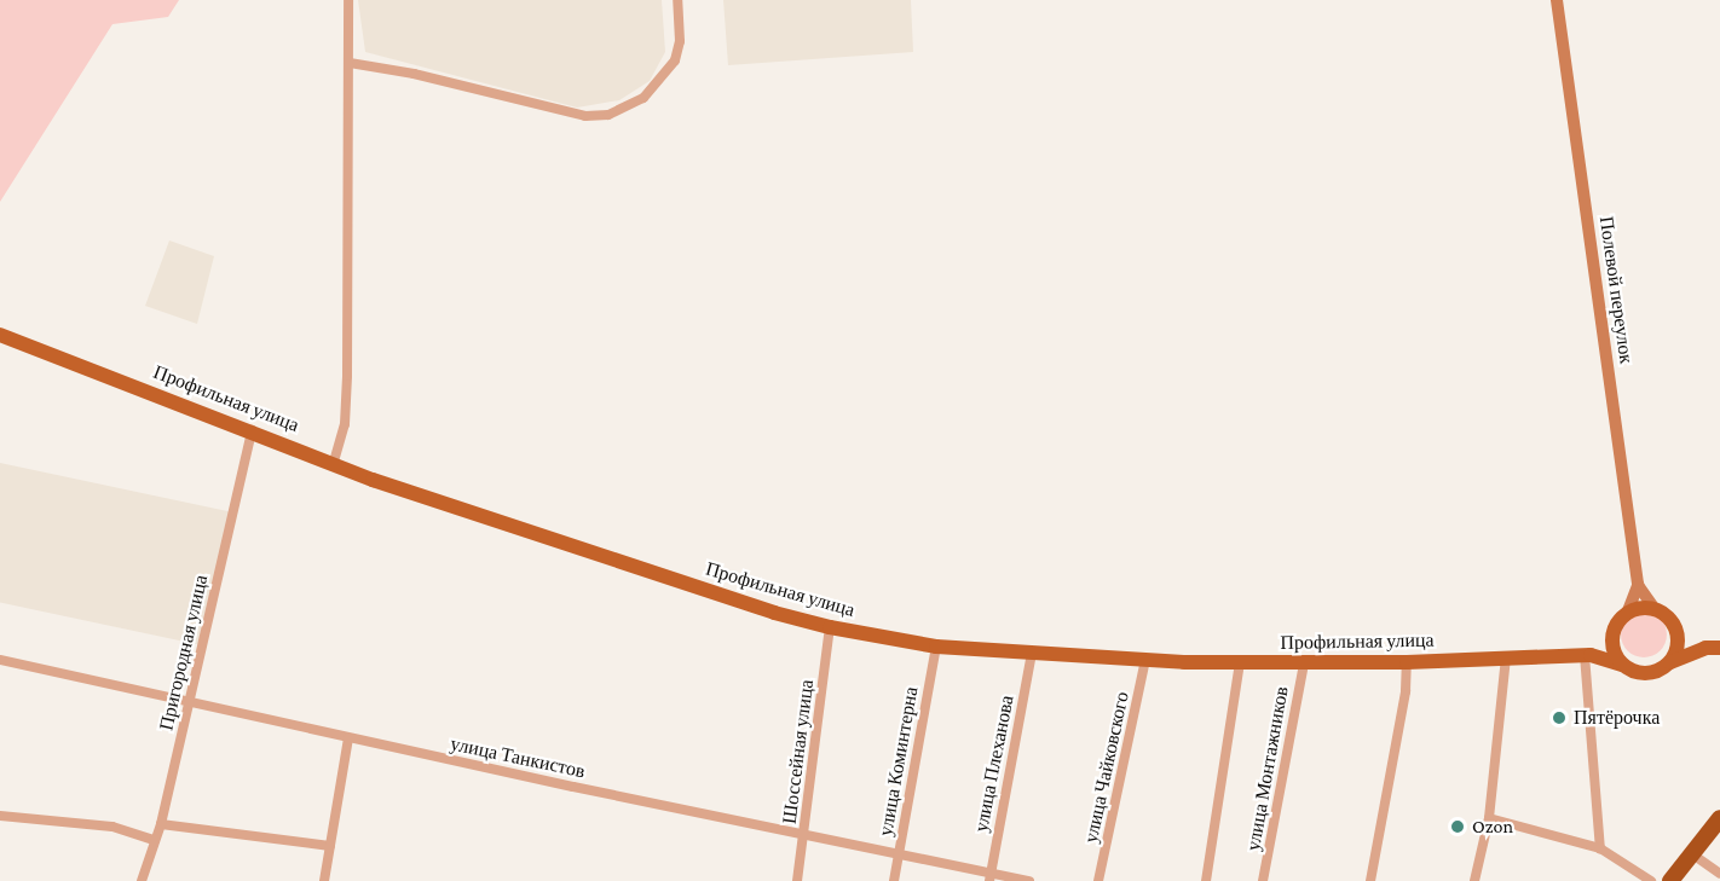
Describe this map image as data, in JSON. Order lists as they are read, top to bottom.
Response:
{
  "streets": {
    "main road": ["Профильная улица"],
    "street": [
      "Полевой переулок",
      "Пригородная улица",
      "Шоссейная улица",
      "улица Танкистов",
      "улица Коминтерна",
      "улица Плеханова",
      "улица Чайковского",
      "улица Монтажников"
    ]
  },
  "crossings": [
    ["Профильная улица", "Пригородная улица"],
    ["Профильная улица", "Шоссейная улица"],
    ["Профильная улица", "улица Коминтерна"],
    ["Профильная улица", "улица Плеханова"],
    ["Профильная улица", "улица Чайковского"],
    ["Профильная улица", "улица Монтажников"],
    ["Пригородная улица", "улица Танкистов"],
    ["Шоссейная улица", "улица Танкистов"],
    ["улица Танкистов", "улица Коминтерна"],
    ["улица Танкистов", "улица Плеханова"]
  ],
  "places": ["Пятёрочка", "Ozon"]
}
